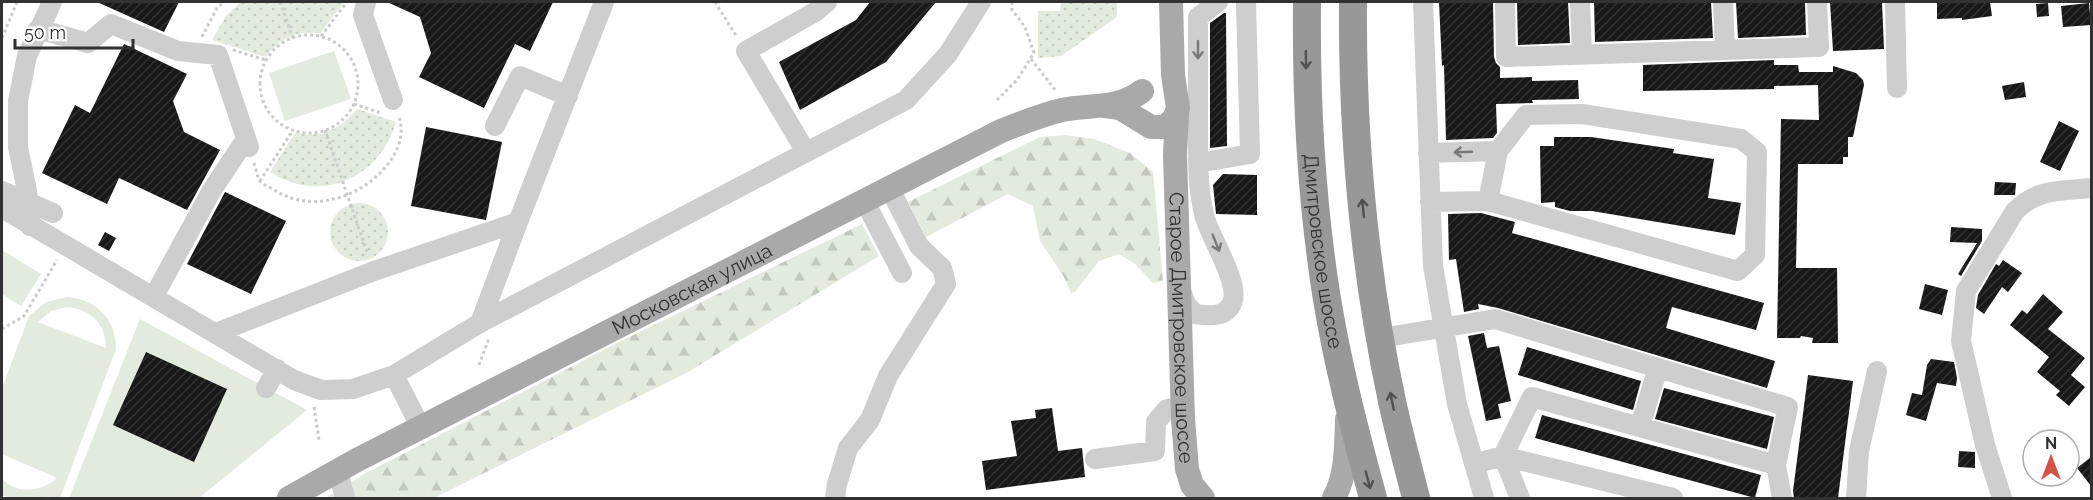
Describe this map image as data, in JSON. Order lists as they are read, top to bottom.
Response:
{
  "streets": {
    "highway": ["Дмитровское шоссе"],
    "main road": ["Московская улица", "Старое Дмитровское шоссе"]
  },
  "crossings": [
    ["Московская улица", "Старое Дмитровское шоссе"]
  ],
  "scale_bar": "50 m",
  "north": "top"
}
